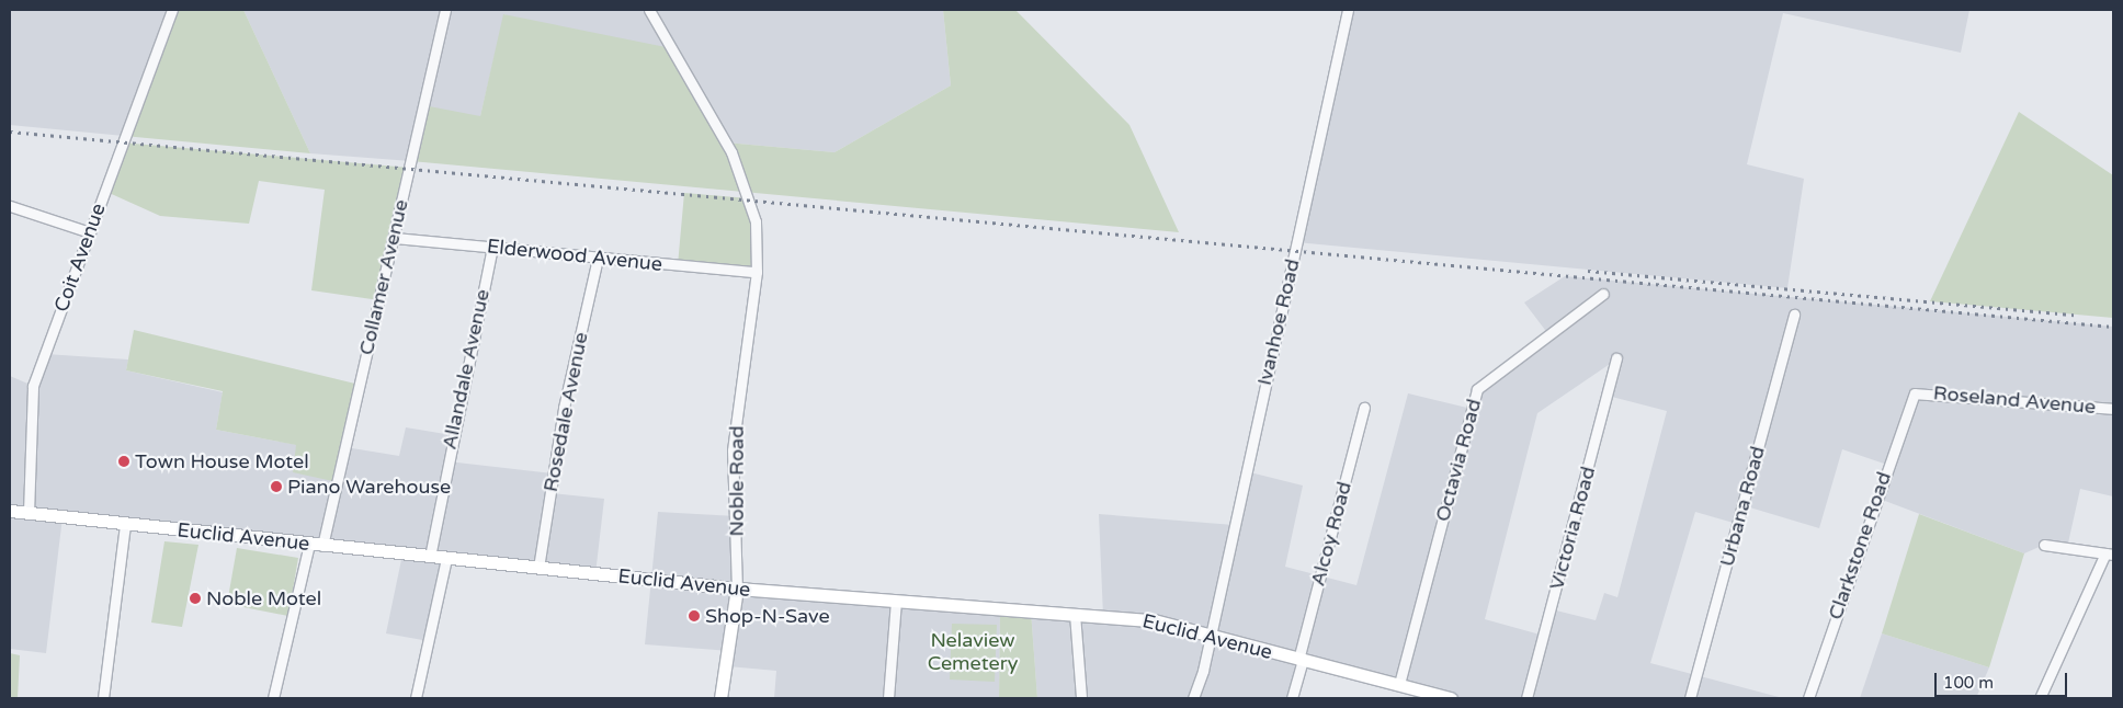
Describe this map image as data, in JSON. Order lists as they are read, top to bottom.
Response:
{
  "streets": {
    "main road": ["Noble Road", "Euclid Avenue"],
    "street": [
      "Elderwood Avenue",
      "Coit Avenue",
      "Collamer Avenue",
      "Ivanhoe Road",
      "Allandale Avenue",
      "Roseland Avenue",
      "Rosedale Avenue",
      "Octavia Road",
      "Urbana Road",
      "Victoria Road",
      "Alcoy Road",
      "Clarkstone Road"
    ]
  },
  "crossings": [
    ["Elderwood Avenue", "Collamer Avenue"],
    ["Elderwood Avenue", "Allandale Avenue"],
    ["Elderwood Avenue", "Rosedale Avenue"],
    ["Elderwood Avenue", "Noble Road"],
    ["Coit Avenue", "Euclid Avenue"],
    ["Collamer Avenue", "Euclid Avenue"],
    ["Ivanhoe Road", "Euclid Avenue"],
    ["Allandale Avenue", "Euclid Avenue"],
    ["Roseland Avenue", "Clarkstone Road"],
    ["Rosedale Avenue", "Euclid Avenue"],
    ["Octavia Road", "Euclid Avenue"],
    ["Noble Road", "Euclid Avenue"],
    ["Alcoy Road", "Euclid Avenue"]
  ],
  "parks": ["Nelaview Cemetery"],
  "places": [
    "Town House Motel",
    "Piano Warehouse",
    "Noble Motel",
    "Shop-N-Save"
  ],
  "scale_bar": "100 m"
}
